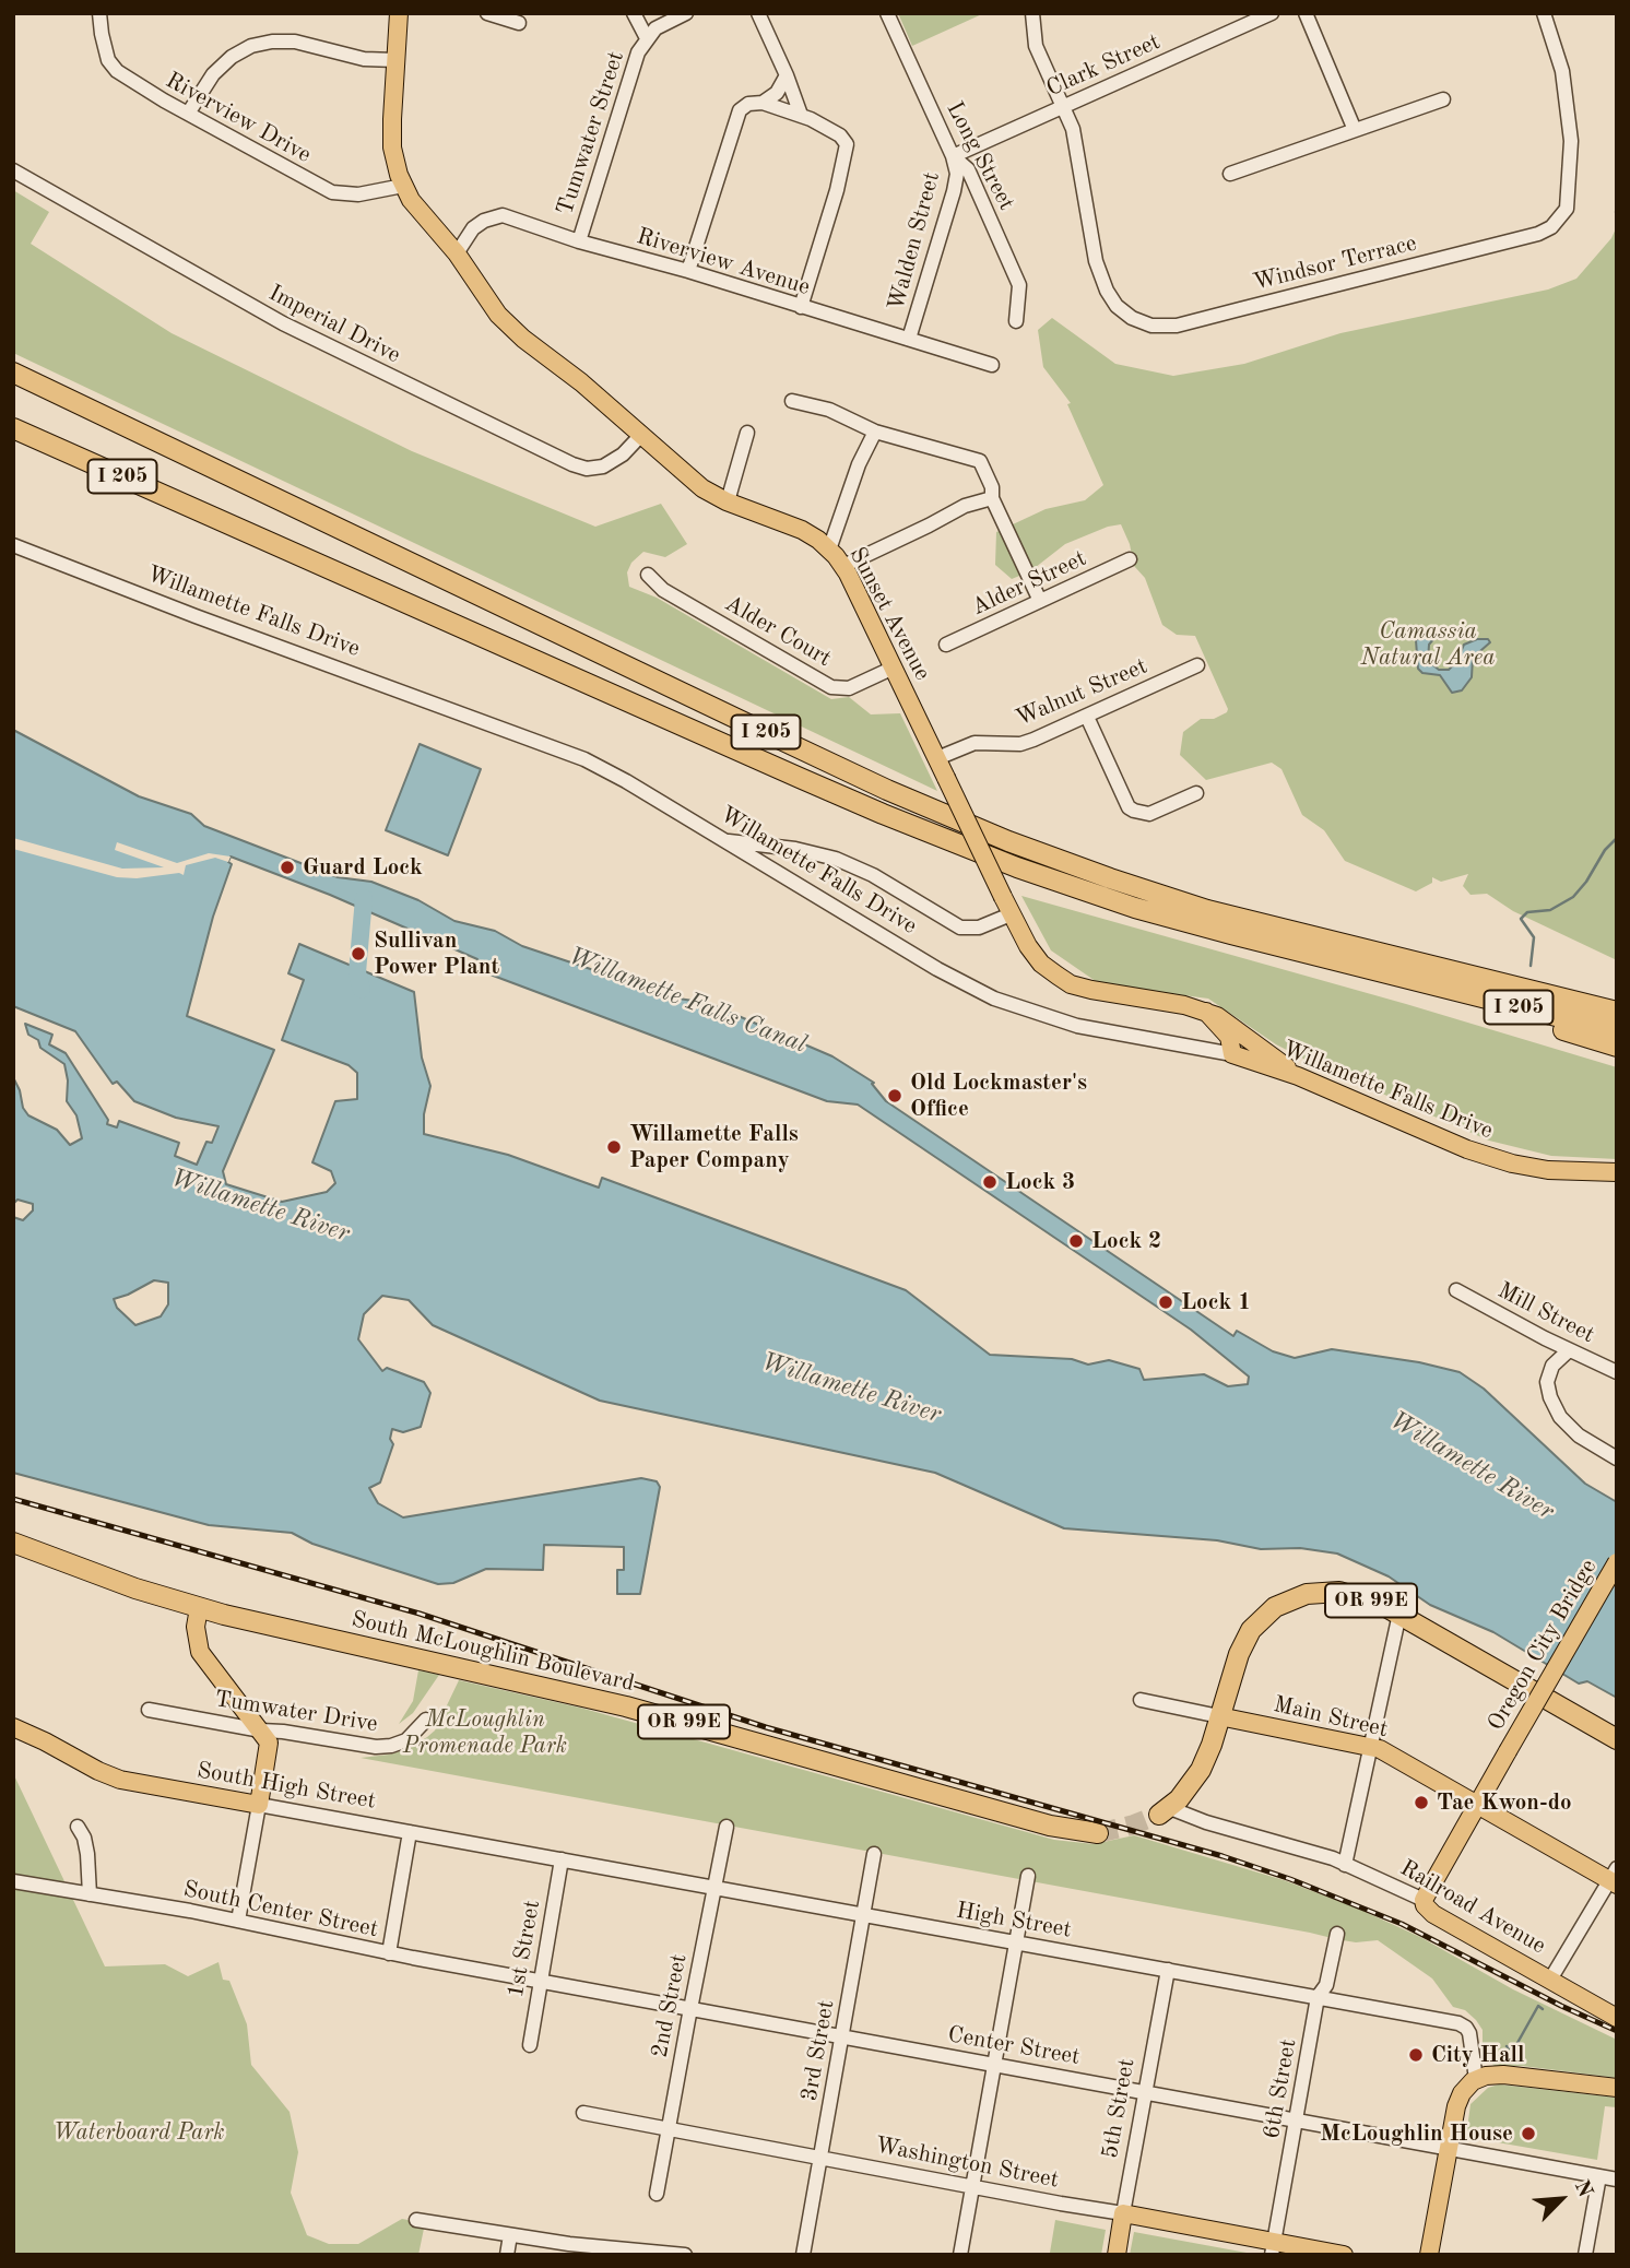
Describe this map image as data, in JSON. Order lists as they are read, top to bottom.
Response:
{
  "streets": {
    "highway": ["I 205", "OR 99E", "South McLoughlin Boulevard"],
    "main road": [
      "Willamette Falls Drive",
      "Sunset Avenue",
      "Oregon City Bridge",
      "Main Street",
      "South High Street",
      "Railroad Avenue",
      "5th Street",
      "Washington Street"
    ],
    "street": [
      "Clark Street",
      "Riverview Drive",
      "Tumwater Street",
      "Long Street",
      "Walden Street",
      "Riverview Avenue",
      "Windsor Terrace",
      "Imperial Drive",
      "Alder Street",
      "Alder Court",
      "Walnut Street",
      "Mill Street",
      "Tumwater Drive",
      "South Center Street",
      "High Street",
      "1st Street",
      "2nd Street",
      "Center Street",
      "3rd Street",
      "6th Street"
    ]
  },
  "crossings": [
    ["Clark Street", "Long Street"],
    ["Clark Street", "Walden Street"],
    ["Clark Street", "Windsor Terrace"],
    ["Riverview Drive", "Sunset Avenue"],
    ["Tumwater Street", "Riverview Avenue"],
    ["Long Street", "Walden Street"],
    ["Walden Street", "Riverview Avenue"],
    ["Riverview Avenue", "Sunset Avenue"],
    ["Imperial Drive", "Sunset Avenue"],
    ["Willamette Falls Drive", "Sunset Avenue"],
    ["Sunset Avenue", "Alder Court"],
    ["Sunset Avenue", "Walnut Street"],
    ["OR 99E", "Main Street"],
    ["OR 99E", "Railroad Avenue"],
    ["Oregon City Bridge", "Main Street"],
    ["Oregon City Bridge", "Railroad Avenue"],
    ["South High Street", "High Street"],
    ["South High Street", "1st Street"],
    ["South Center Street", "1st Street"],
    ["South Center Street", "Center Street"],
    ["High Street", "1st Street"],
    ["High Street", "2nd Street"],
    ["High Street", "3rd Street"],
    ["High Street", "6th Street"],
    ["High Street", "5th Street"],
    ["1st Street", "Center Street"],
    ["2nd Street", "Center Street"],
    ["2nd Street", "Washington Street"],
    ["Center Street", "3rd Street"],
    ["Center Street", "6th Street"],
    ["Center Street", "5th Street"],
    ["3rd Street", "Washington Street"],
    ["6th Street", "Washington Street"],
    ["5th Street", "Washington Street"]
  ],
  "water": ["Willamette Falls Canal", "Willamette River"],
  "parks": ["Camassia Natural Area", "McLoughlin Promenade Park", "Waterboard Park"],
  "places": [
    "Guard Lock",
    "Sullivan Power Plant",
    "Old Lockmaster's Office",
    "Willamette Falls Paper Company",
    "Lock 3",
    "Lock 2",
    "Lock 1",
    "Tae Kwon-do",
    "City Hall",
    "McLoughlin House"
  ],
  "north": "top right"
}
